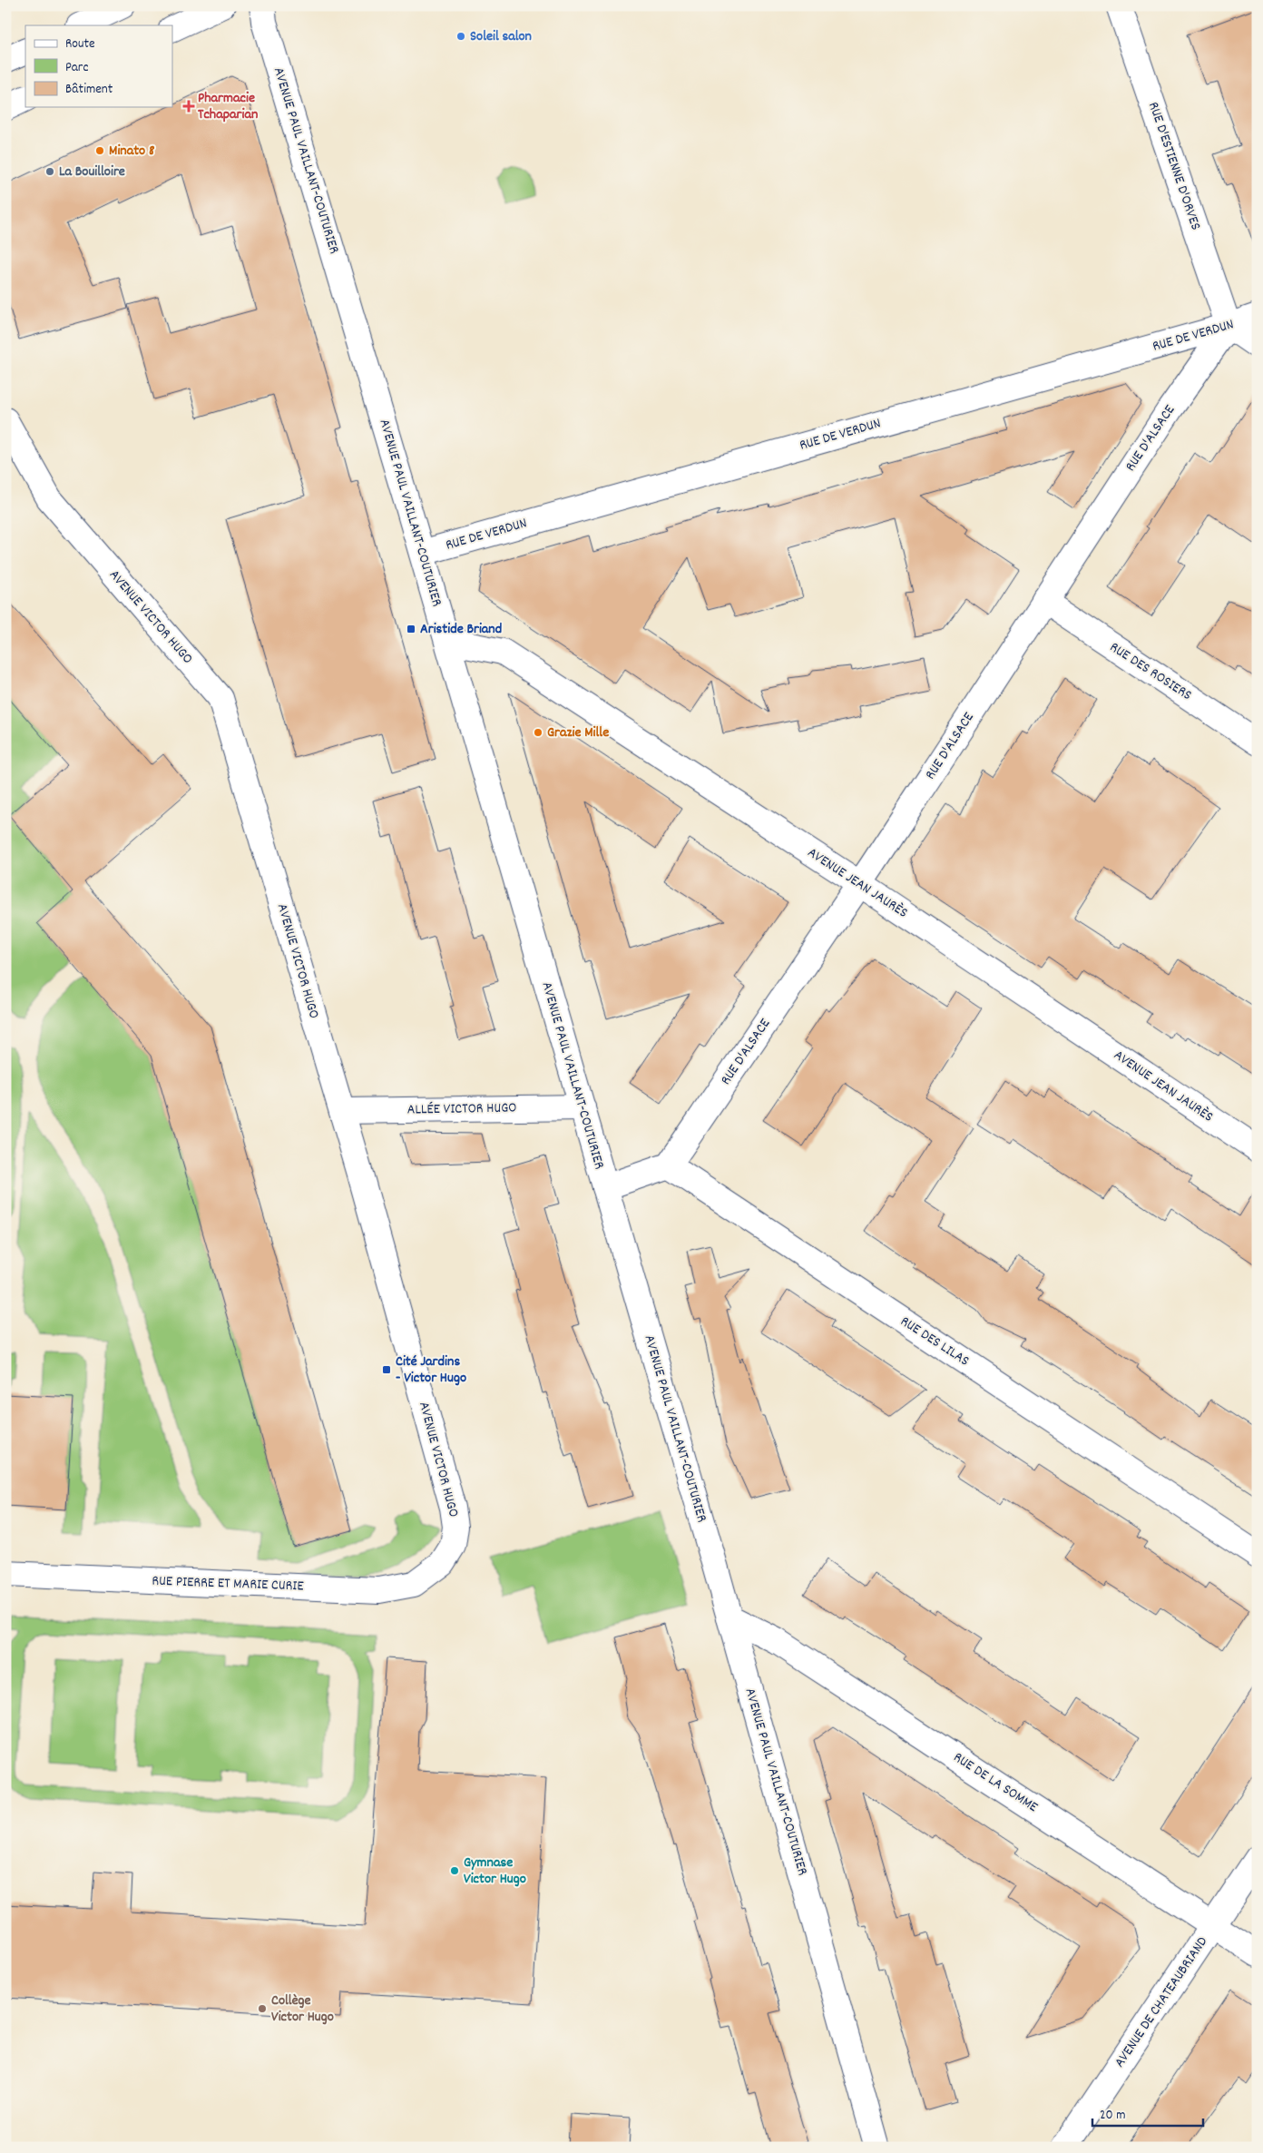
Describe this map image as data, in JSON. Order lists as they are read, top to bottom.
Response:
{
  "streets": {
    "street": [
      "AVENUE PAUL VAILLANT-COUTURIER",
      "RUE D'ESTIENNE D'ORVES",
      "RUE DE VERDUN",
      "RUE D'ALSACE",
      "AVENUE VICTOR HUGO",
      "RUE DES ROSIERS",
      "AVENUE JEAN JAURÈS",
      "ALLÉE VICTOR HUGO",
      "RUE DES LILAS",
      "RUE PIERRE ET MARIE CURIE",
      "RUE DE LA SOMME",
      "AVENUE DE CHATEAUBRIAND"
    ]
  },
  "crossings": [
    ["AVENUE PAUL VAILLANT-COUTURIER", "RUE DE VERDUN"],
    ["AVENUE PAUL VAILLANT-COUTURIER", "AVENUE JEAN JAURÈS"],
    ["AVENUE PAUL VAILLANT-COUTURIER", "ALLÉE VICTOR HUGO"],
    ["AVENUE PAUL VAILLANT-COUTURIER", "RUE DE LA SOMME"],
    ["RUE D'ESTIENNE D'ORVES", "RUE DE VERDUN"],
    ["RUE D'ESTIENNE D'ORVES", "RUE D'ALSACE"],
    ["RUE DE VERDUN", "RUE D'ALSACE"],
    ["RUE D'ALSACE", "RUE DES ROSIERS"],
    ["RUE D'ALSACE", "AVENUE JEAN JAURÈS"],
    ["RUE D'ALSACE", "RUE DES LILAS"],
    ["AVENUE VICTOR HUGO", "ALLÉE VICTOR HUGO"],
    ["AVENUE VICTOR HUGO", "RUE PIERRE ET MARIE CURIE"],
    ["RUE DE LA SOMME", "AVENUE DE CHATEAUBRIAND"]
  ],
  "places": {
    "other": [
      "Soleil salon",
      "Minato 8",
      "La Bouilloire",
      "Grazie Mille",
      "Gymnase Victor Hugo",
      "Collège Victor Hugo"
    ],
    "health": ["Pharmacie Tchaparian"],
    "transit": ["Aristide Briand", "Cité Jardins - Victor Hugo"]
  },
  "legend": ["Route", "Parc", "Bâtiment"],
  "scale_bar": "20 m"
}
